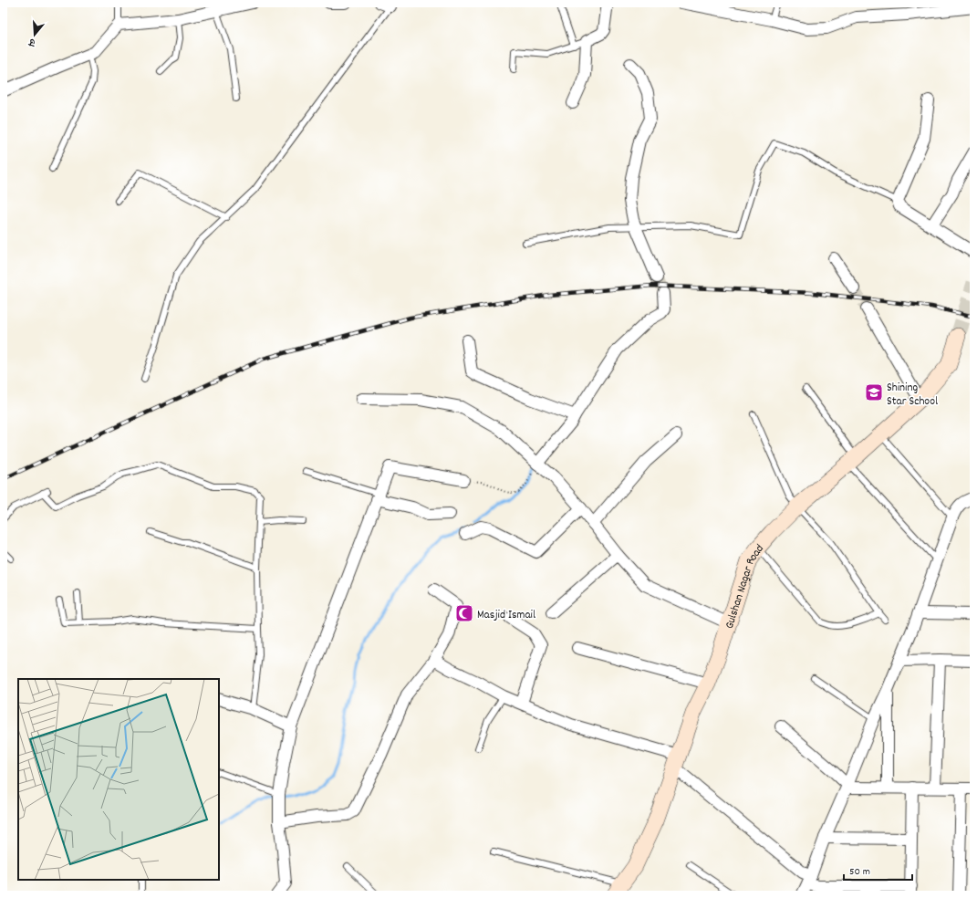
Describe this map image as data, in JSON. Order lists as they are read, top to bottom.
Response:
{
  "streets": {
    "street": ["Gulshan Nagar Road"]
  },
  "places": {
    "school or university": ["Shining Star School"],
    "mosque": ["Masjid Ismail"]
  },
  "scale_bar": "50 m",
  "north": "bottom"
}
